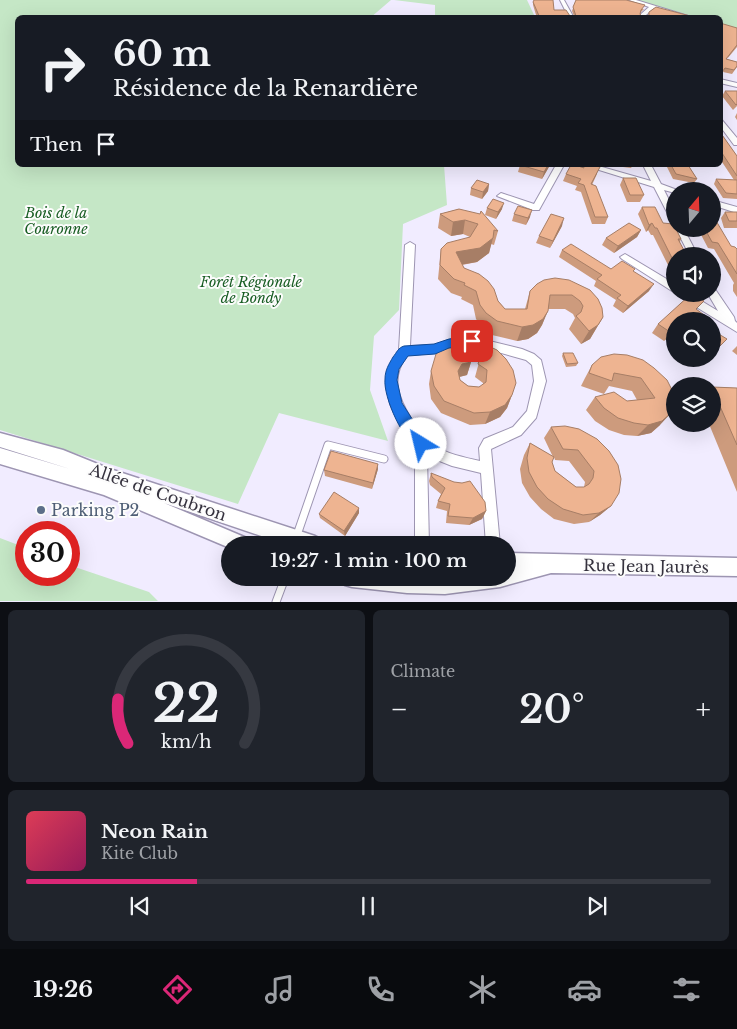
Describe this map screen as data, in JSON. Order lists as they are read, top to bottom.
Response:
{
  "streets": {
    "street": ["Allée de Coubron", "Rue Jean Jaurès"]
  },
  "parks": ["Bois de la Couronne", "Forêt Régionale de Bondy"],
  "places": ["Parking P2"],
  "north": "top",
  "page": {
    "turn": ["60 m", "Résidence de la Renardière"],
    "then": "Then",
    "limit": "30",
    "trip": "19:27 · 1 min · 100 m",
    "tile": "Climate",
    "heat": ["−", "20°", "+"],
    "song": ["Neon Rain", "Kite Club"],
    "tabs": "19:26",
    "gauge": ["22", "km/h"]
  }
}
